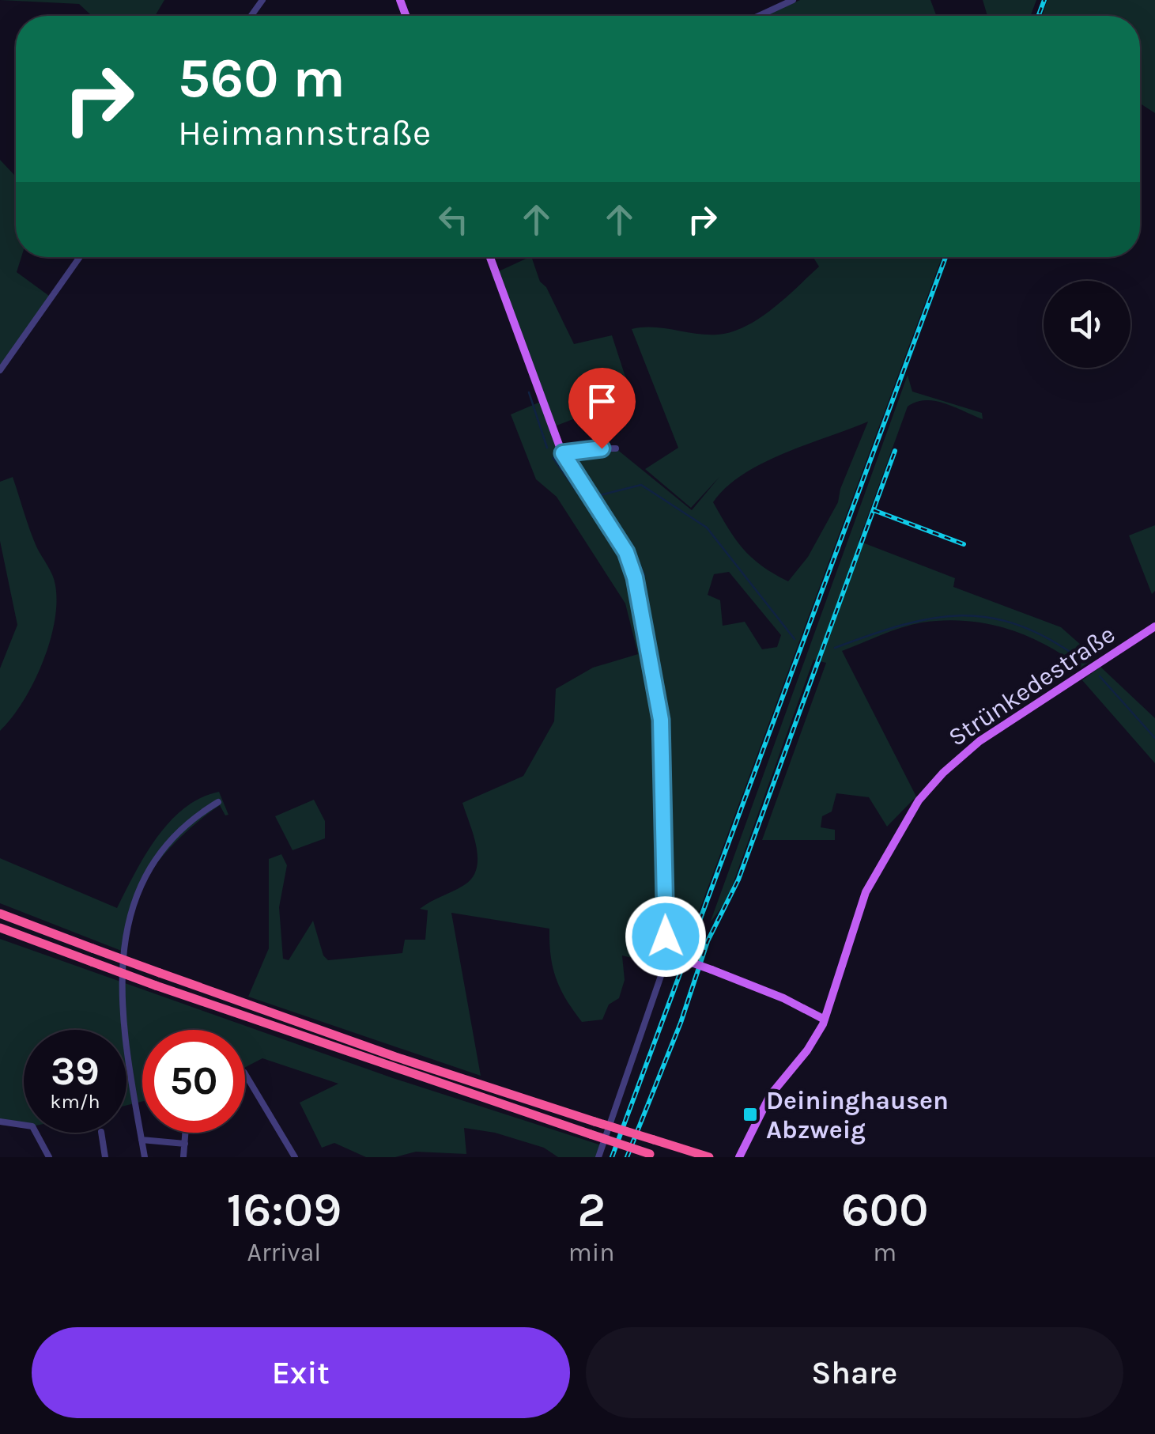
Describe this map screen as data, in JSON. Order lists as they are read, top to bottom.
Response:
{
  "streets": {
    "main road": ["Strünkedestraße"]
  },
  "places": {
    "transit": ["Deininghausen Abzweig"]
  },
  "page": {
    "turn": ["560 m", "Heimannstraße"],
    "speed": "39 km/h",
    "limit": "50",
    "eta": [
      "16:09",
      "Arrival",
      "2",
      "min",
      "600",
      "m"
    ],
    "buttons": ["Exit", "Share"]
  }
}
